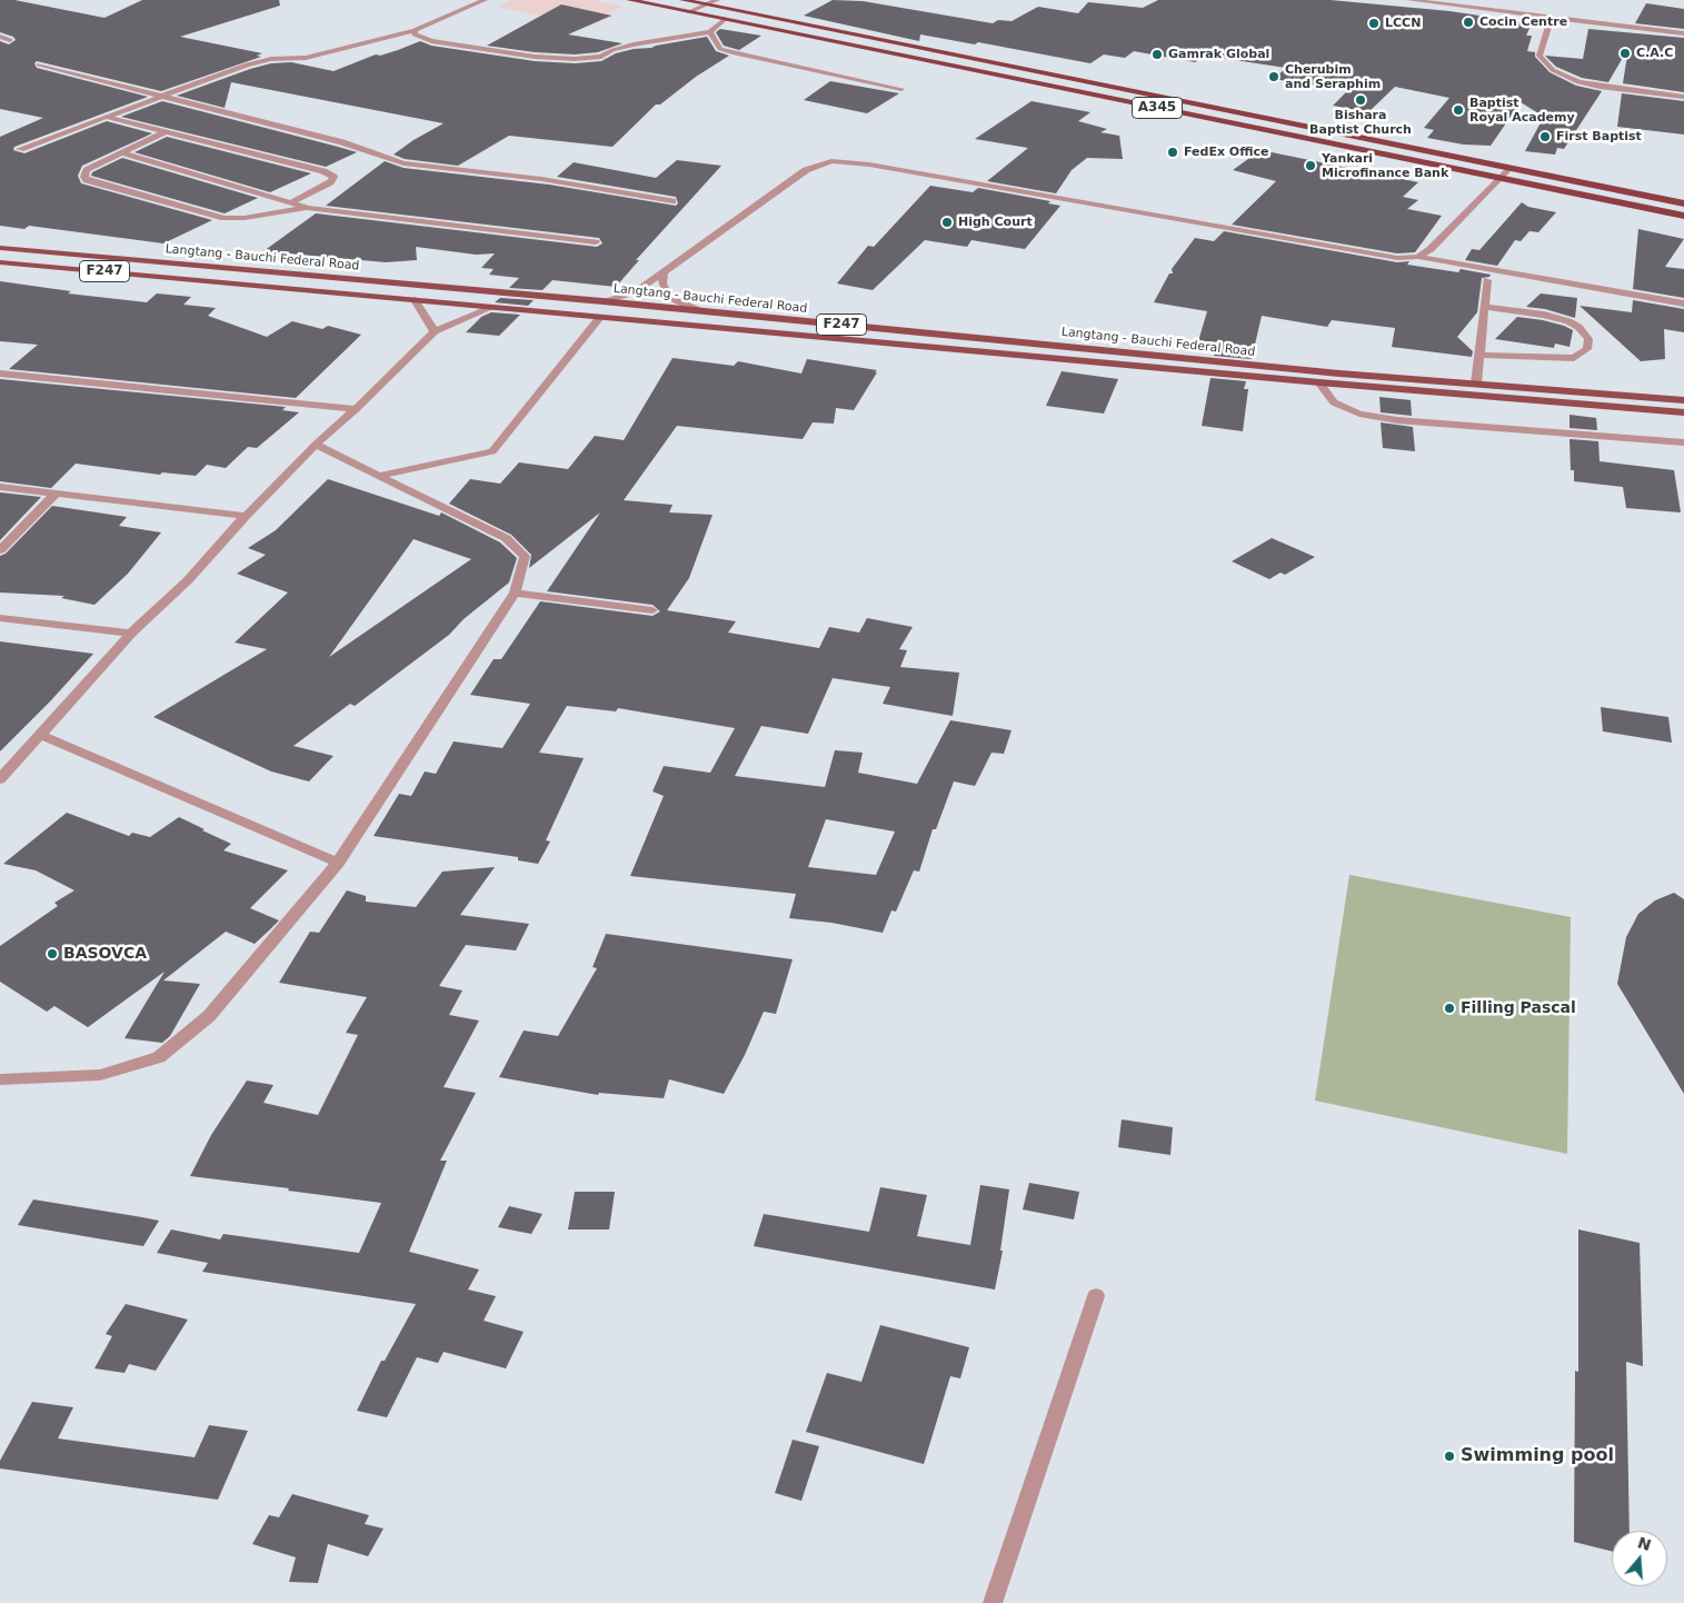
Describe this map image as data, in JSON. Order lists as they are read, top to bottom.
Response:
{
  "streets": {
    "highway": ["A345"],
    "main road": ["Langtang - Bauchi Federal Road", "F247"]
  },
  "places": [
    "Cocin Centre",
    "LCCN",
    "C.A.C",
    "Gamrak Global",
    "Cherubim and Seraphim",
    "Bishara Baptist Church",
    "Baptist Royal Academy",
    "First Baptist",
    "FedEx Office",
    "Yankari Microfinance Bank",
    "High Court",
    "BASOVCA",
    "Filling Pascal",
    "Swimming pool"
  ],
  "north": "top"
}
